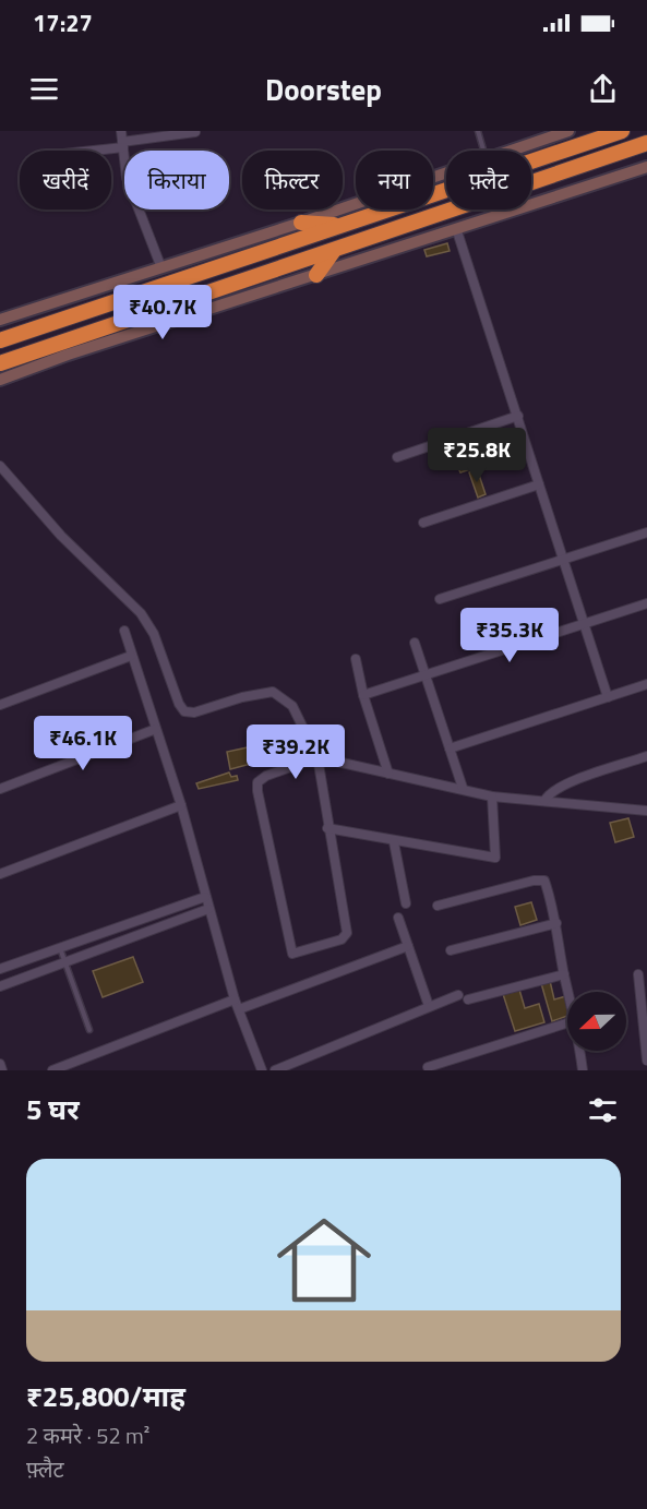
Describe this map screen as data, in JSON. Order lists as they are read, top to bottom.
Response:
{
  "north": "left",
  "page": {
    "status": "17:27",
    "header": "Doorstep",
    "chip": [
      "खरीदें",
      "किराया",
      "फ़िल्टर",
      "नया",
      "फ़्लैट"
    ],
    "price": [
      "₹40.7K",
      "₹25.8K",
      "₹35.3K",
      "₹46.1K",
      "₹39.2K"
    ],
    "heading": "5 घर",
    "list": [
      {
        "name": "₹25,800/माह",
        "note": "2 कमरे · 52 m² · फ़्लैट"
      }
    ]
  }
}
